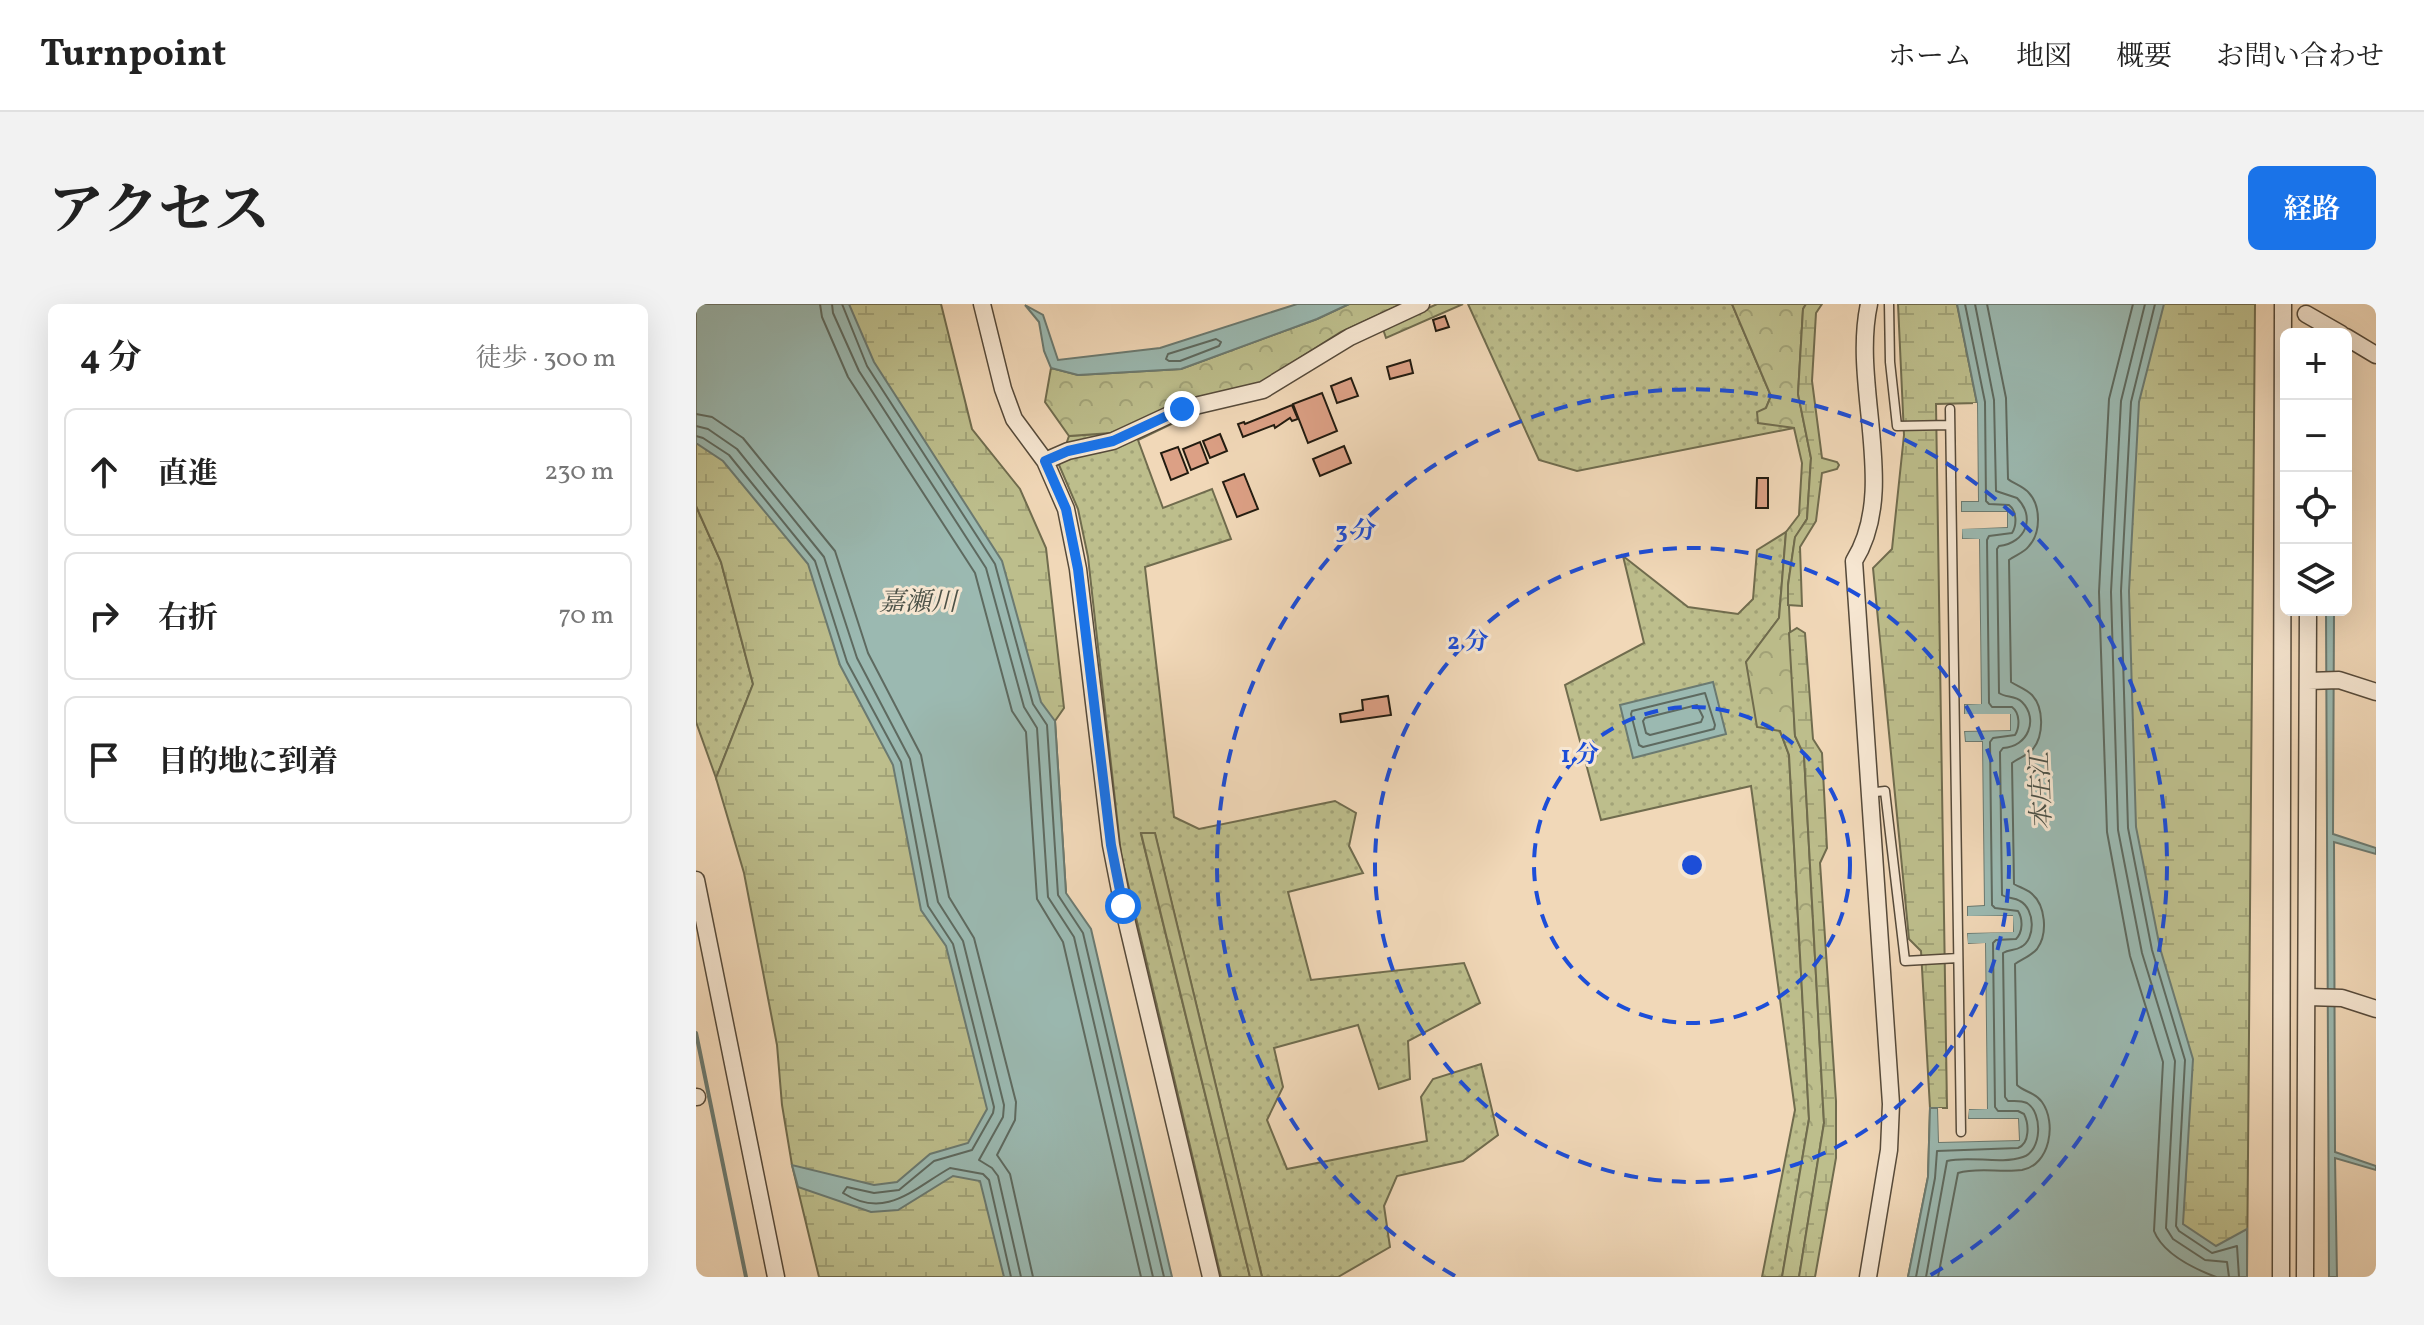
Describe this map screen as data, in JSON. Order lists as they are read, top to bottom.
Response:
{
  "water": ["嘉瀬川", "本庄江"],
  "page": {
    "header": "Turnpoint",
    "nav": [
      "ホーム",
      "地図",
      "概要",
      "お問い合わせ"
    ],
    "title": "アクセス",
    "buttons": "経路",
    "heading": ["4 分", "徒歩 · 300 m"],
    "map_buttons": ["+", "−"],
    "list": [
      ["直進", "230 m"],
      ["右折", "70 m"],
      "目的地に到着"
    ]
  },
  "rings": ["3 分", "2 分", "1 分"]
}
